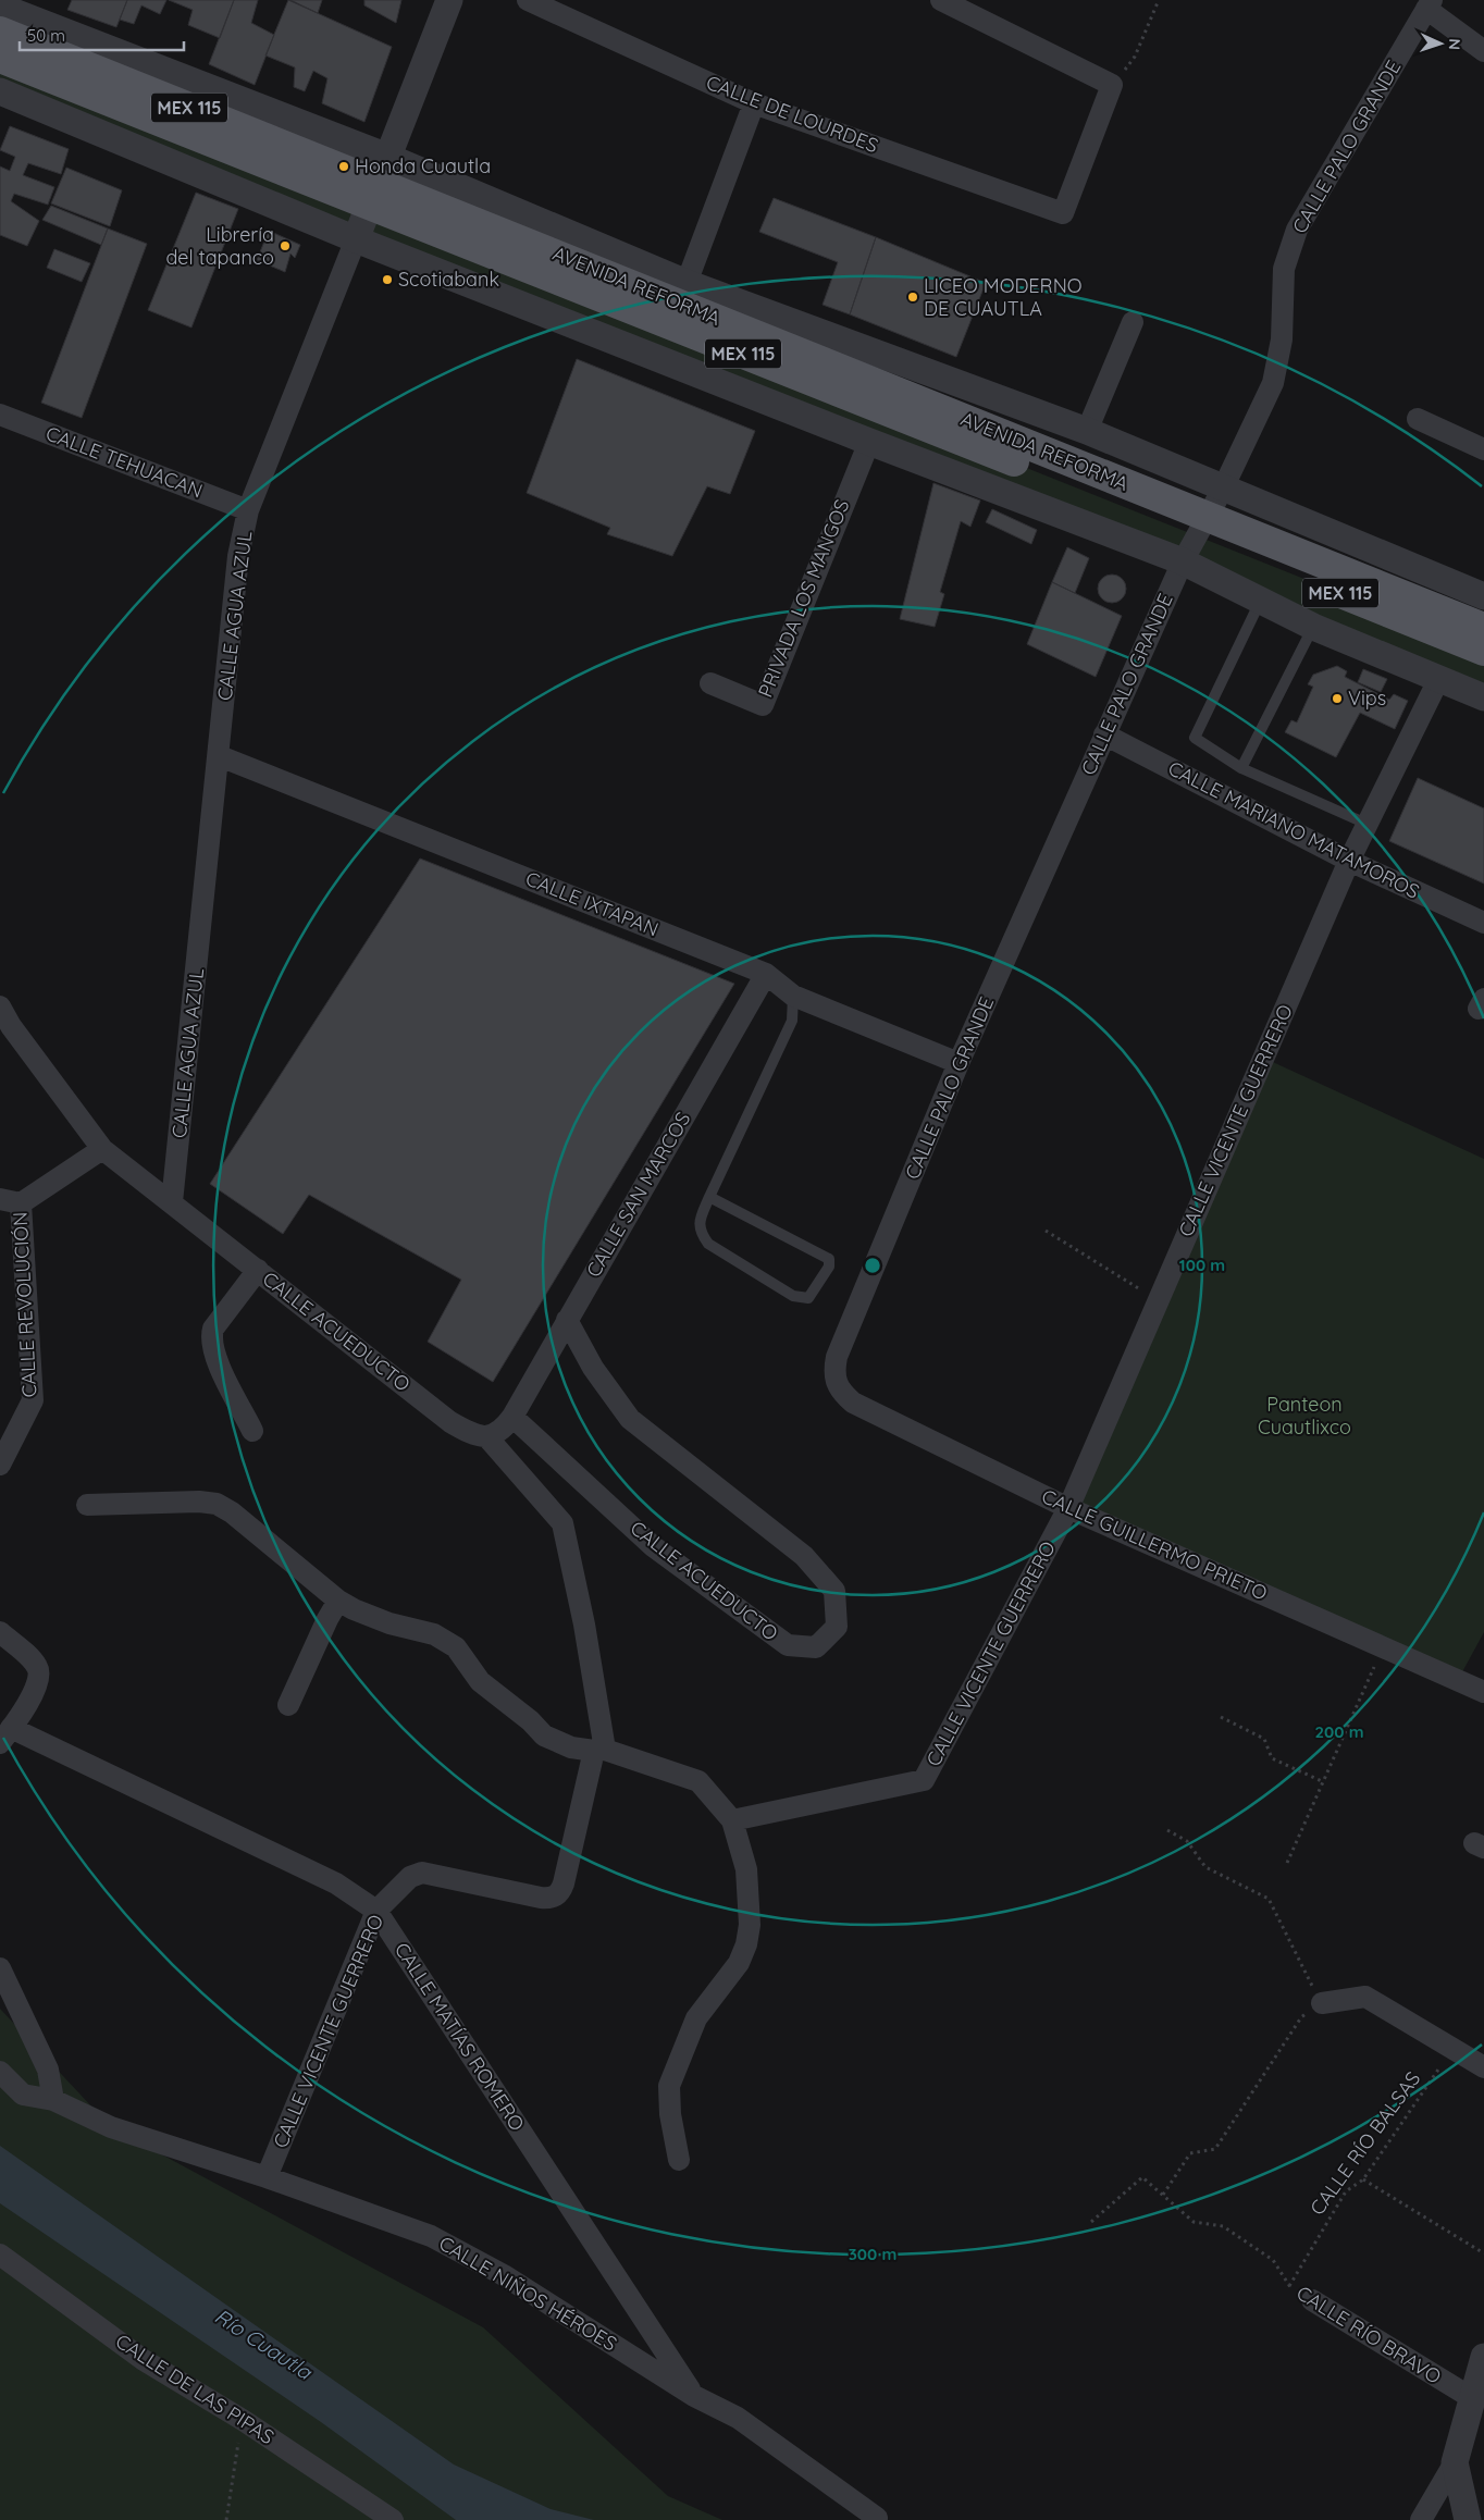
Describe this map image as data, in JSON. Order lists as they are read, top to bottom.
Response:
{
  "streets": {
    "main road": ["MEX 115", "AVENIDA REFORMA"],
    "street": [
      "CALLE DE LOURDES",
      "CALLE PALO GRANDE",
      "CALLE TEHUACAN",
      "PRIVADA LOS MANGOS",
      "CALLE AGUA AZUL",
      "CALLE MARIANO MATAMOROS",
      "CALLE IXTAPAN",
      "CALLE VICENTE GUERRERO",
      "CALLE SAN MARCOS",
      "CALLE REVOLUCIÓN",
      "CALLE ACUEDUCTO",
      "CALLE GUILLERMO PRIETO",
      "CALLE MATÍAS ROMERO",
      "CALLE NIÑOS HÉROES",
      "CALLE RÍO BRAVO",
      "CALLE DE LAS PIPAS"
    ],
    "path": ["CALLE RÍO BALSAS"]
  },
  "crossings": [
    ["CALLE PALO GRANDE", "AVENIDA REFORMA"],
    ["CALLE PALO GRANDE", "CALLE MARIANO MATAMOROS"],
    ["CALLE PALO GRANDE", "CALLE IXTAPAN"],
    ["CALLE PALO GRANDE", "CALLE GUILLERMO PRIETO"],
    ["AVENIDA REFORMA", "CALLE AGUA AZUL"],
    ["CALLE TEHUACAN", "CALLE AGUA AZUL"],
    ["CALLE AGUA AZUL", "CALLE IXTAPAN"],
    ["CALLE AGUA AZUL", "CALLE ACUEDUCTO"],
    ["CALLE MARIANO MATAMOROS", "CALLE VICENTE GUERRERO"],
    ["CALLE IXTAPAN", "CALLE SAN MARCOS"],
    ["CALLE VICENTE GUERRERO", "CALLE GUILLERMO PRIETO"],
    ["CALLE VICENTE GUERRERO", "CALLE MATÍAS ROMERO"],
    ["CALLE VICENTE GUERRERO", "CALLE NIÑOS HÉROES"],
    ["CALLE SAN MARCOS", "CALLE ACUEDUCTO"],
    ["CALLE REVOLUCIÓN", "CALLE ACUEDUCTO"],
    ["CALLE MATÍAS ROMERO", "CALLE NIÑOS HÉROES"],
    ["CALLE RÍO BALSAS", "CALLE RÍO BRAVO"]
  ],
  "water": ["Río Cuautla"],
  "parks": ["Panteon Cuautlixco"],
  "places": [
    "Honda Cuautla",
    "Librería del tapanco",
    "Scotiabank",
    "LICEO MODERNO DE CUAUTLA",
    "Vips"
  ],
  "scale_bar": "50 m",
  "north": "right",
  "rings": ["100 m", "200 m", "300 m"]
}
